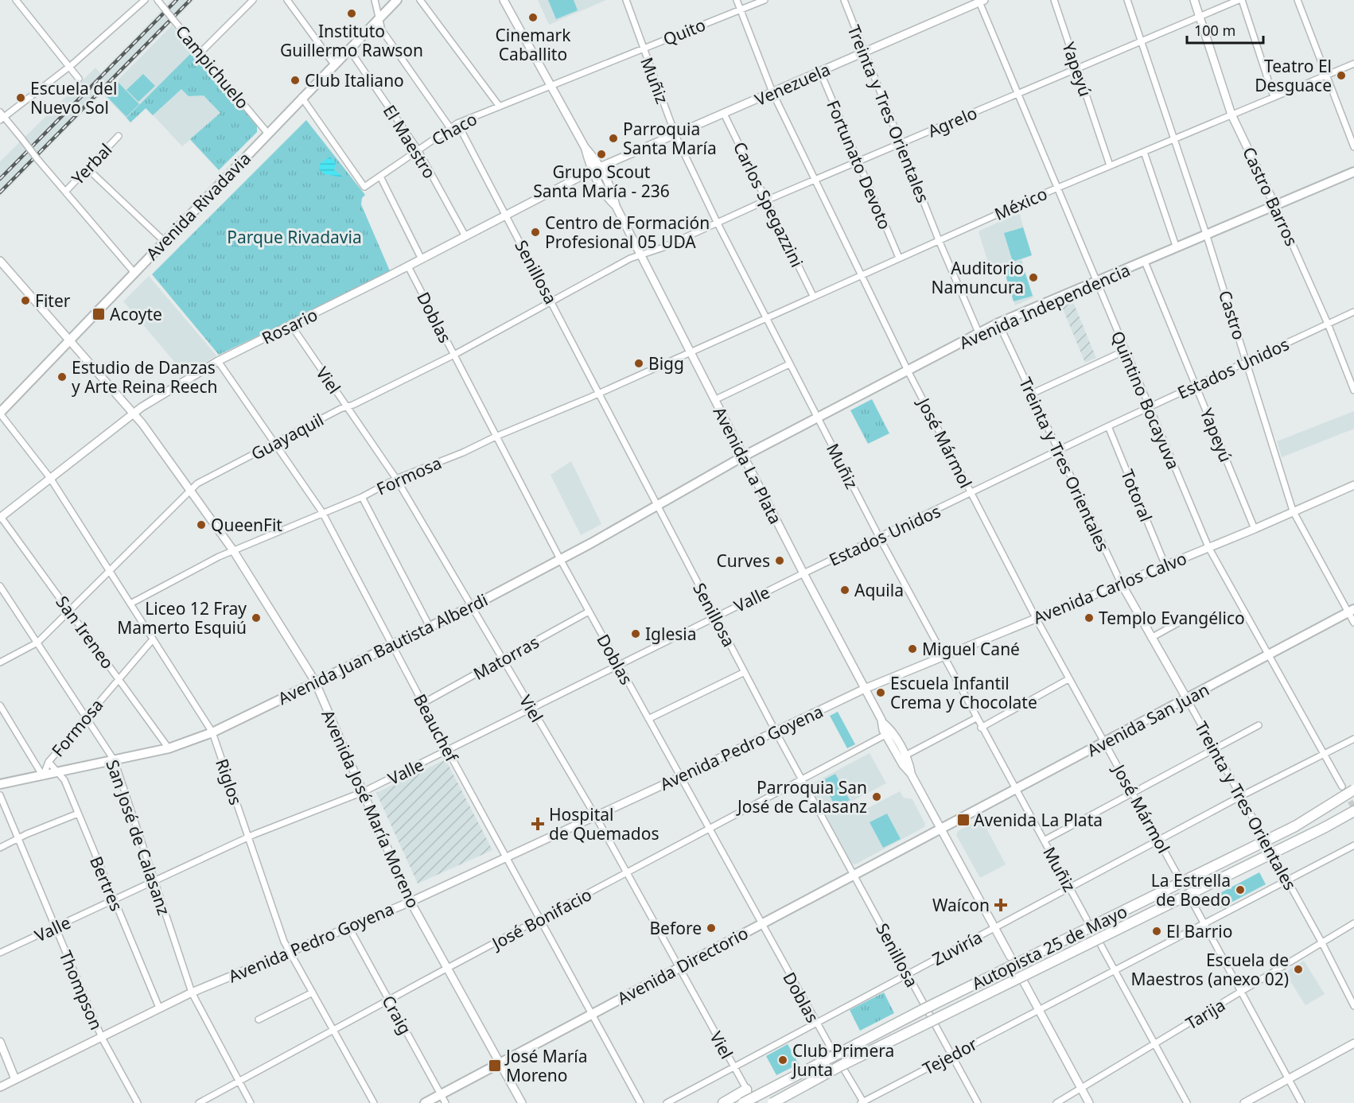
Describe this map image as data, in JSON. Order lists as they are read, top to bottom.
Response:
{
  "streets": {
    "highway": ["Autopista 25 de Mayo"],
    "main road": [
      "Venezuela",
      "Treinta y Tres Orientales",
      "Castro Barros",
      "Avenida Rivadavia",
      "Avenida Independencia",
      "Rosario",
      "Avenida La Plata",
      "Avenida Carlos Calvo",
      "Avenida Juan Bautista Alberdi",
      "Avenida San Juan",
      "Avenida Pedro Goyena",
      "Avenida José María Moreno",
      "Avenida Directorio"
    ],
    "street": [
      "Quito",
      "Campichuelo",
      "Yapeyú",
      "Muñiz",
      "Agrelo",
      "Chaco",
      "El Maestro",
      "Yerbal",
      "Fortunato Devoto",
      "México",
      "Carlos Spegazzini",
      "Senillosa",
      "Castro",
      "Doblas",
      "Estados Unidos",
      "Viel",
      "Quintino Bocayuva",
      "Guayaquil",
      "José Mármol",
      "Formosa",
      "Totoral",
      "Valle",
      "San Ireneo",
      "Matorras",
      "Beauchef",
      "Riglos",
      "San José de Calasanz",
      "Bertres",
      "José Bonifacio",
      "Zuviría",
      "Thompson",
      "Tarija",
      "Craig",
      "Tejedor"
    ]
  },
  "crossings": [
    ["Quito", "Muñiz"],
    ["Quito", "Chaco"],
    ["Quito", "José Mármol"],
    ["Quito", "Avenida La Plata"],
    ["Campichuelo", "Avenida Rivadavia"],
    ["Yapeyú", "Agrelo"],
    ["Yapeyú", "México"],
    ["Yapeyú", "Avenida Independencia"],
    ["Yapeyú", "Estados Unidos"],
    ["Yapeyú", "Avenida Carlos Calvo"],
    ["Muñiz", "Venezuela"],
    ["Muñiz", "Agrelo"],
    ["Muñiz", "México"],
    ["Muñiz", "Avenida Independencia"],
    ["Muñiz", "Estados Unidos"],
    ["Muñiz", "Avenida Carlos Calvo"],
    ["Muñiz", "Avenida San Juan"],
    ["Muñiz", "Zuviría"],
    ["Venezuela", "Treinta y Tres Orientales"],
    ["Venezuela", "Fortunato Devoto"],
    ["Venezuela", "Carlos Spegazzini"],
    ["Venezuela", "Rosario"],
    ["Venezuela", "Quintino Bocayuva"],
    ["Venezuela", "José Mármol"],
    ["Venezuela", "Avenida La Plata"],
    ["Treinta y Tres Orientales", "Agrelo"],
    ["Treinta y Tres Orientales", "México"],
    ["Treinta y Tres Orientales", "Avenida Independencia"],
    ["Treinta y Tres Orientales", "Estados Unidos"],
    ["Treinta y Tres Orientales", "Avenida Carlos Calvo"],
    ["Treinta y Tres Orientales", "Avenida San Juan"],
    ["Treinta y Tres Orientales", "Zuviría"],
    ["Treinta y Tres Orientales", "Tarija"],
    ["Treinta y Tres Orientales", "Tejedor"],
    ["Agrelo", "Fortunato Devoto"],
    ["Agrelo", "Castro Barros"],
    ["Agrelo", "Carlos Spegazzini"],
    ["Agrelo", "Castro"],
    ["Agrelo", "Quintino Bocayuva"],
    ["Agrelo", "Guayaquil"],
    ["Agrelo", "José Mármol"],
    ["Agrelo", "Avenida La Plata"],
    ["Chaco", "El Maestro"],
    ["Chaco", "Avenida Rivadavia"],
    ["Chaco", "Senillosa"],
    ["Chaco", "Avenida La Plata"],
    ["El Maestro", "Avenida Rivadavia"],
    ["El Maestro", "Rosario"],
    ["Fortunato Devoto", "México"],
    ["Castro Barros", "México"],
    ["Castro Barros", "Avenida Independencia"],
    ["Castro Barros", "Estados Unidos"],
    ["México", "Carlos Spegazzini"],
    ["México", "Castro"],
    ["México", "Quintino Bocayuva"],
    ["México", "José Mármol"],
    ["México", "Avenida La Plata"],
    ["México", "Formosa"],
    ["Avenida Rivadavia", "Riglos"],
    ["Avenida Rivadavia", "Avenida José María Moreno"],
    ["Senillosa", "Rosario"],
    ["Senillosa", "Guayaquil"],
    ["Senillosa", "Formosa"],
    ["Senillosa", "Valle"],
    ["Senillosa", "Avenida Juan Bautista Alberdi"],
    ["Senillosa", "Avenida Pedro Goyena"],
    ["Senillosa", "José Bonifacio"],
    ["Senillosa", "Zuviría"],
    ["Senillosa", "Avenida Directorio"],
    ["Senillosa", "Tejedor"],
    ["Avenida Independencia", "Castro"],
    ["Avenida Independencia", "Quintino Bocayuva"],
    ["Avenida Independencia", "José Mármol"],
    ["Avenida Independencia", "Avenida La Plata"],
    ["Avenida Independencia", "Avenida Juan Bautista Alberdi"],
    ["Castro", "Estados Unidos"],
    ["Castro", "Avenida Carlos Calvo"],
    ["Castro", "Avenida San Juan"],
    ["Doblas", "Rosario"],
    ["Doblas", "Guayaquil"],
    ["Doblas", "Formosa"],
    ["Doblas", "Valle"],
    ["Doblas", "Avenida Juan Bautista Alberdi"],
    ["Doblas", "Matorras"],
    ["Doblas", "Avenida Pedro Goyena"],
    ["Doblas", "José Bonifacio"],
    ["Doblas", "Zuviría"],
    ["Doblas", "Avenida Directorio"],
    ["Rosario", "Viel"],
    ["Rosario", "Avenida La Plata"],
    ["Rosario", "San Ireneo"],
    ["Rosario", "Beauchef"],
    ["Rosario", "Riglos"],
    ["Rosario", "Avenida José María Moreno"],
    ["Estados Unidos", "Quintino Bocayuva"],
    ["Estados Unidos", "José Mármol"],
    ["Estados Unidos", "Avenida La Plata"],
    ["Estados Unidos", "Totoral"],
    ["Estados Unidos", "Valle"],
    ["Viel", "Guayaquil"],
    ["Viel", "Formosa"],
    ["Viel", "Valle"],
    ["Viel", "Avenida Juan Bautista Alberdi"],
    ["Viel", "Matorras"],
    ["Viel", "Avenida Pedro Goyena"],
    ["Viel", "José Bonifacio"],
    ["Viel", "Zuviría"],
    ["Viel", "Avenida Directorio"],
    ["Quintino Bocayuva", "Avenida Carlos Calvo"],
    ["Quintino Bocayuva", "Avenida San Juan"],
    ["Quintino Bocayuva", "Zuviría"],
    ["Guayaquil", "Avenida La Plata"],
    ["Guayaquil", "San Ireneo"],
    ["Guayaquil", "Beauchef"],
    ["Guayaquil", "Riglos"],
    ["Guayaquil", "Avenida José María Moreno"],
    ["Guayaquil", "San José de Calasanz"],
    ["José Mármol", "Avenida Carlos Calvo"],
    ["José Mármol", "Avenida San Juan"],
    ["José Mármol", "Zuviría"],
    ["Avenida La Plata", "Formosa"],
    ["Avenida La Plata", "Avenida Carlos Calvo"],
    ["Avenida La Plata", "Valle"],
    ["Avenida La Plata", "Avenida Juan Bautista Alberdi"],
    ["Avenida La Plata", "Avenida San Juan"],
    ["Avenida La Plata", "Avenida Pedro Goyena"],
    ["Avenida La Plata", "José Bonifacio"],
    ["Avenida La Plata", "Zuviría"],
    ["Avenida La Plata", "Avenida Directorio"],
    ["Formosa", "San Ireneo"],
    ["Formosa", "Avenida Juan Bautista Alberdi"],
    ["Formosa", "Beauchef"],
    ["Formosa", "Riglos"],
    ["Formosa", "Avenida José María Moreno"],
    ["Formosa", "San José de Calasanz"],
    ["Formosa", "Bertres"],
    ["Totoral", "Avenida Carlos Calvo"],
    ["Avenida Carlos Calvo", "Avenida Pedro Goyena"],
    ["Valle", "Beauchef"],
    ["Valle", "Riglos"],
    ["Valle", "Avenida José María Moreno"],
    ["Valle", "San José de Calasanz"],
    ["Valle", "Bertres"],
    ["Valle", "Thompson"],
    ["San Ireneo", "Avenida Juan Bautista Alberdi"],
    ["Avenida Juan Bautista Alberdi", "Beauchef"],
    ["Avenida Juan Bautista Alberdi", "Riglos"],
    ["Avenida Juan Bautista Alberdi", "Avenida José María Moreno"],
    ["Avenida Juan Bautista Alberdi", "San José de Calasanz"],
    ["Avenida Juan Bautista Alberdi", "Bertres"],
    ["Matorras", "Beauchef"],
    ["Avenida San Juan", "Avenida Directorio"],
    ["Beauchef", "Avenida Pedro Goyena"],
    ["Beauchef", "José Bonifacio"],
    ["Beauchef", "Avenida Directorio"],
    ["Avenida Pedro Goyena", "Riglos"],
    ["Avenida Pedro Goyena", "Avenida José María Moreno"],
    ["Avenida Pedro Goyena", "San José de Calasanz"],
    ["Avenida Pedro Goyena", "Bertres"],
    ["Avenida Pedro Goyena", "Thompson"],
    ["Avenida Pedro Goyena", "Craig"],
    ["Riglos", "José Bonifacio"],
    ["Avenida José María Moreno", "José Bonifacio"],
    ["Avenida José María Moreno", "Avenida Directorio"],
    ["San José de Calasanz", "José Bonifacio"],
    ["José Bonifacio", "Craig"],
    ["Avenida Directorio", "Craig"]
  ],
  "parks": ["Parque Rivadavia"],
  "places": {
    "other": [
      "Instituto Guillermo Rawson",
      "Cinemark Caballito",
      "Teatro El Desguace",
      "Club Italiano",
      "Escuela del Nuevo Sol",
      "Parroquia Santa María",
      "Grupo Scout Santa María - 236",
      "Centro de Formación Profesional 05 UDA",
      "Auditorio Namuncura",
      "Fiter",
      "Bigg",
      "Estudio de Danzas y Arte Reina Reech",
      "QueenFit",
      "Curves",
      "Aquila",
      "Liceo 12 Fray Mamerto Esquiú",
      "Templo Evangélico",
      "Iglesia",
      "Miguel Cané",
      "Escuela Infantil Crema y Chocolate",
      "Parroquia San José de Calasanz",
      "La Estrella de Boedo",
      "Before",
      "El Barrio",
      "Escuela de Maestros (anexo 02)",
      "Club Primera Junta"
    ],
    "transit": ["Acoyte", "Avenida La Plata", "José María Moreno"],
    "health": ["Hospital de Quemados", "Waícon"]
  },
  "scale_bar": "100 m"
}
